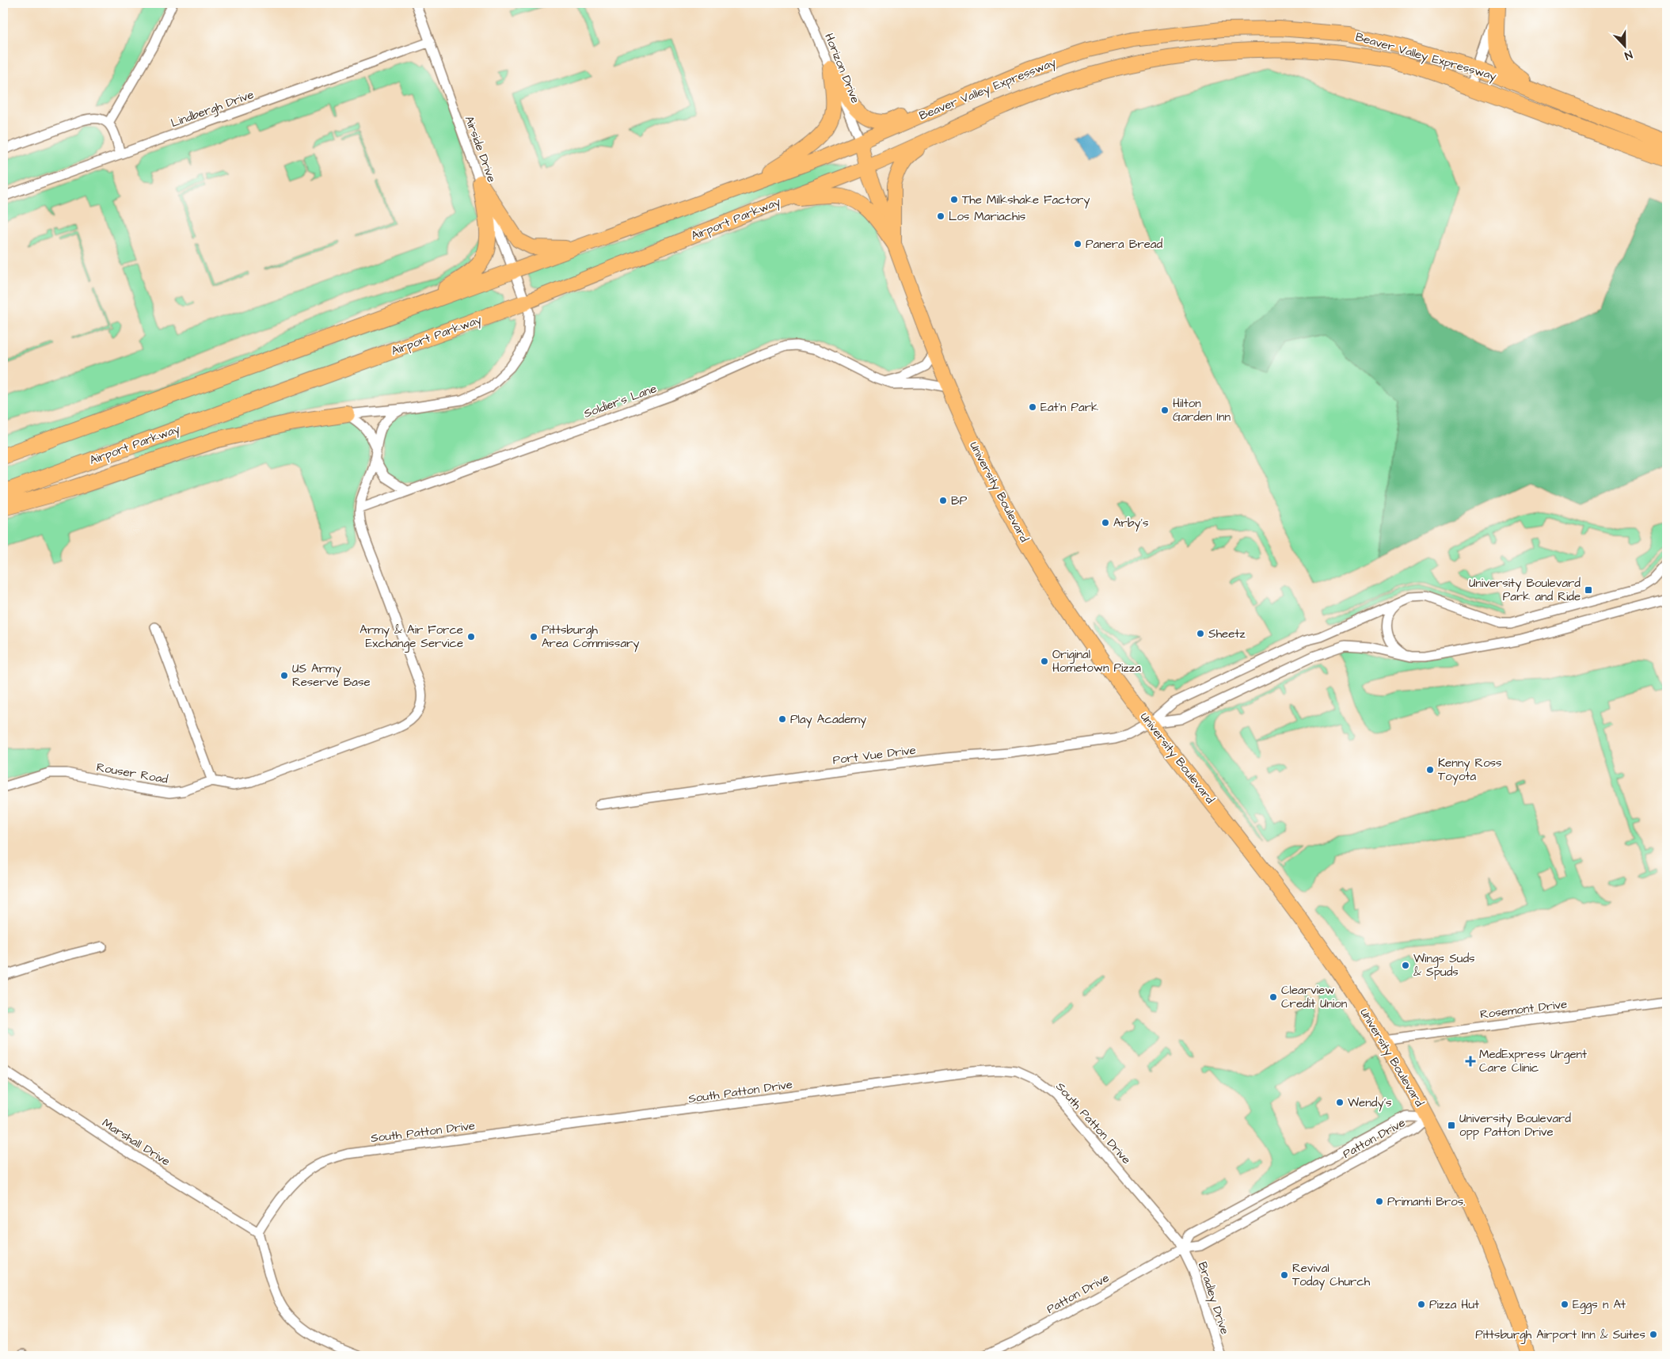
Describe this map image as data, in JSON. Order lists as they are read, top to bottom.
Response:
{
  "streets": {
    "highway": ["Beaver Valley Expressway", "Airport Parkway"],
    "main road": ["University Boulevard"],
    "street": [
      "Horizon Drive",
      "Lindbergh Drive",
      "Airside Drive",
      "Soldier's Lane",
      "Port Vue Drive",
      "Rouser Road",
      "Rosemont Drive",
      "South Patton Drive",
      "Patton Drive",
      "Marshall Drive",
      "Bradley Drive"
    ]
  },
  "crossings": [
    ["Beaver Valley Expressway", "Horizon Drive"],
    ["Beaver Valley Expressway", "Airport Parkway"],
    ["Beaver Valley Expressway", "University Boulevard"],
    ["Horizon Drive", "University Boulevard"],
    ["Lindbergh Drive", "Airside Drive"],
    ["Airside Drive", "Airport Parkway"],
    ["Airport Parkway", "University Boulevard"],
    ["Soldier's Lane", "University Boulevard"],
    ["University Boulevard", "Port Vue Drive"],
    ["University Boulevard", "Rosemont Drive"],
    ["University Boulevard", "Patton Drive"],
    ["South Patton Drive", "Patton Drive"],
    ["South Patton Drive", "Marshall Drive"],
    ["South Patton Drive", "Bradley Drive"],
    ["Patton Drive", "Bradley Drive"]
  ],
  "places": {
    "other": [
      "The Milkshake Factory",
      "Los Mariachis",
      "Panera Bread",
      "Eat'n Park",
      "Hilton Garden Inn",
      "BP",
      "Arby's",
      "Sheetz",
      "Army & Air Force Exchange Service",
      "Pittsburgh Area Commissary",
      "Original Hometown Pizza",
      "US Army Reserve Base",
      "Play Academy",
      "Kenny Ross Toyota",
      "Wings Suds & Spuds",
      "Clearview Credit Union",
      "Wendy's",
      "Primanti Bros.",
      "Revival Today Church",
      "Pizza Hut",
      "Eggs n At",
      "Pittsburgh Airport Inn & Suites"
    ],
    "transit": ["University Boulevard Park and Ride", "University Boulevard opp Patton Drive"],
    "health": ["MedExpress Urgent Care Clinic"]
  },
  "north": "bottom"
}
